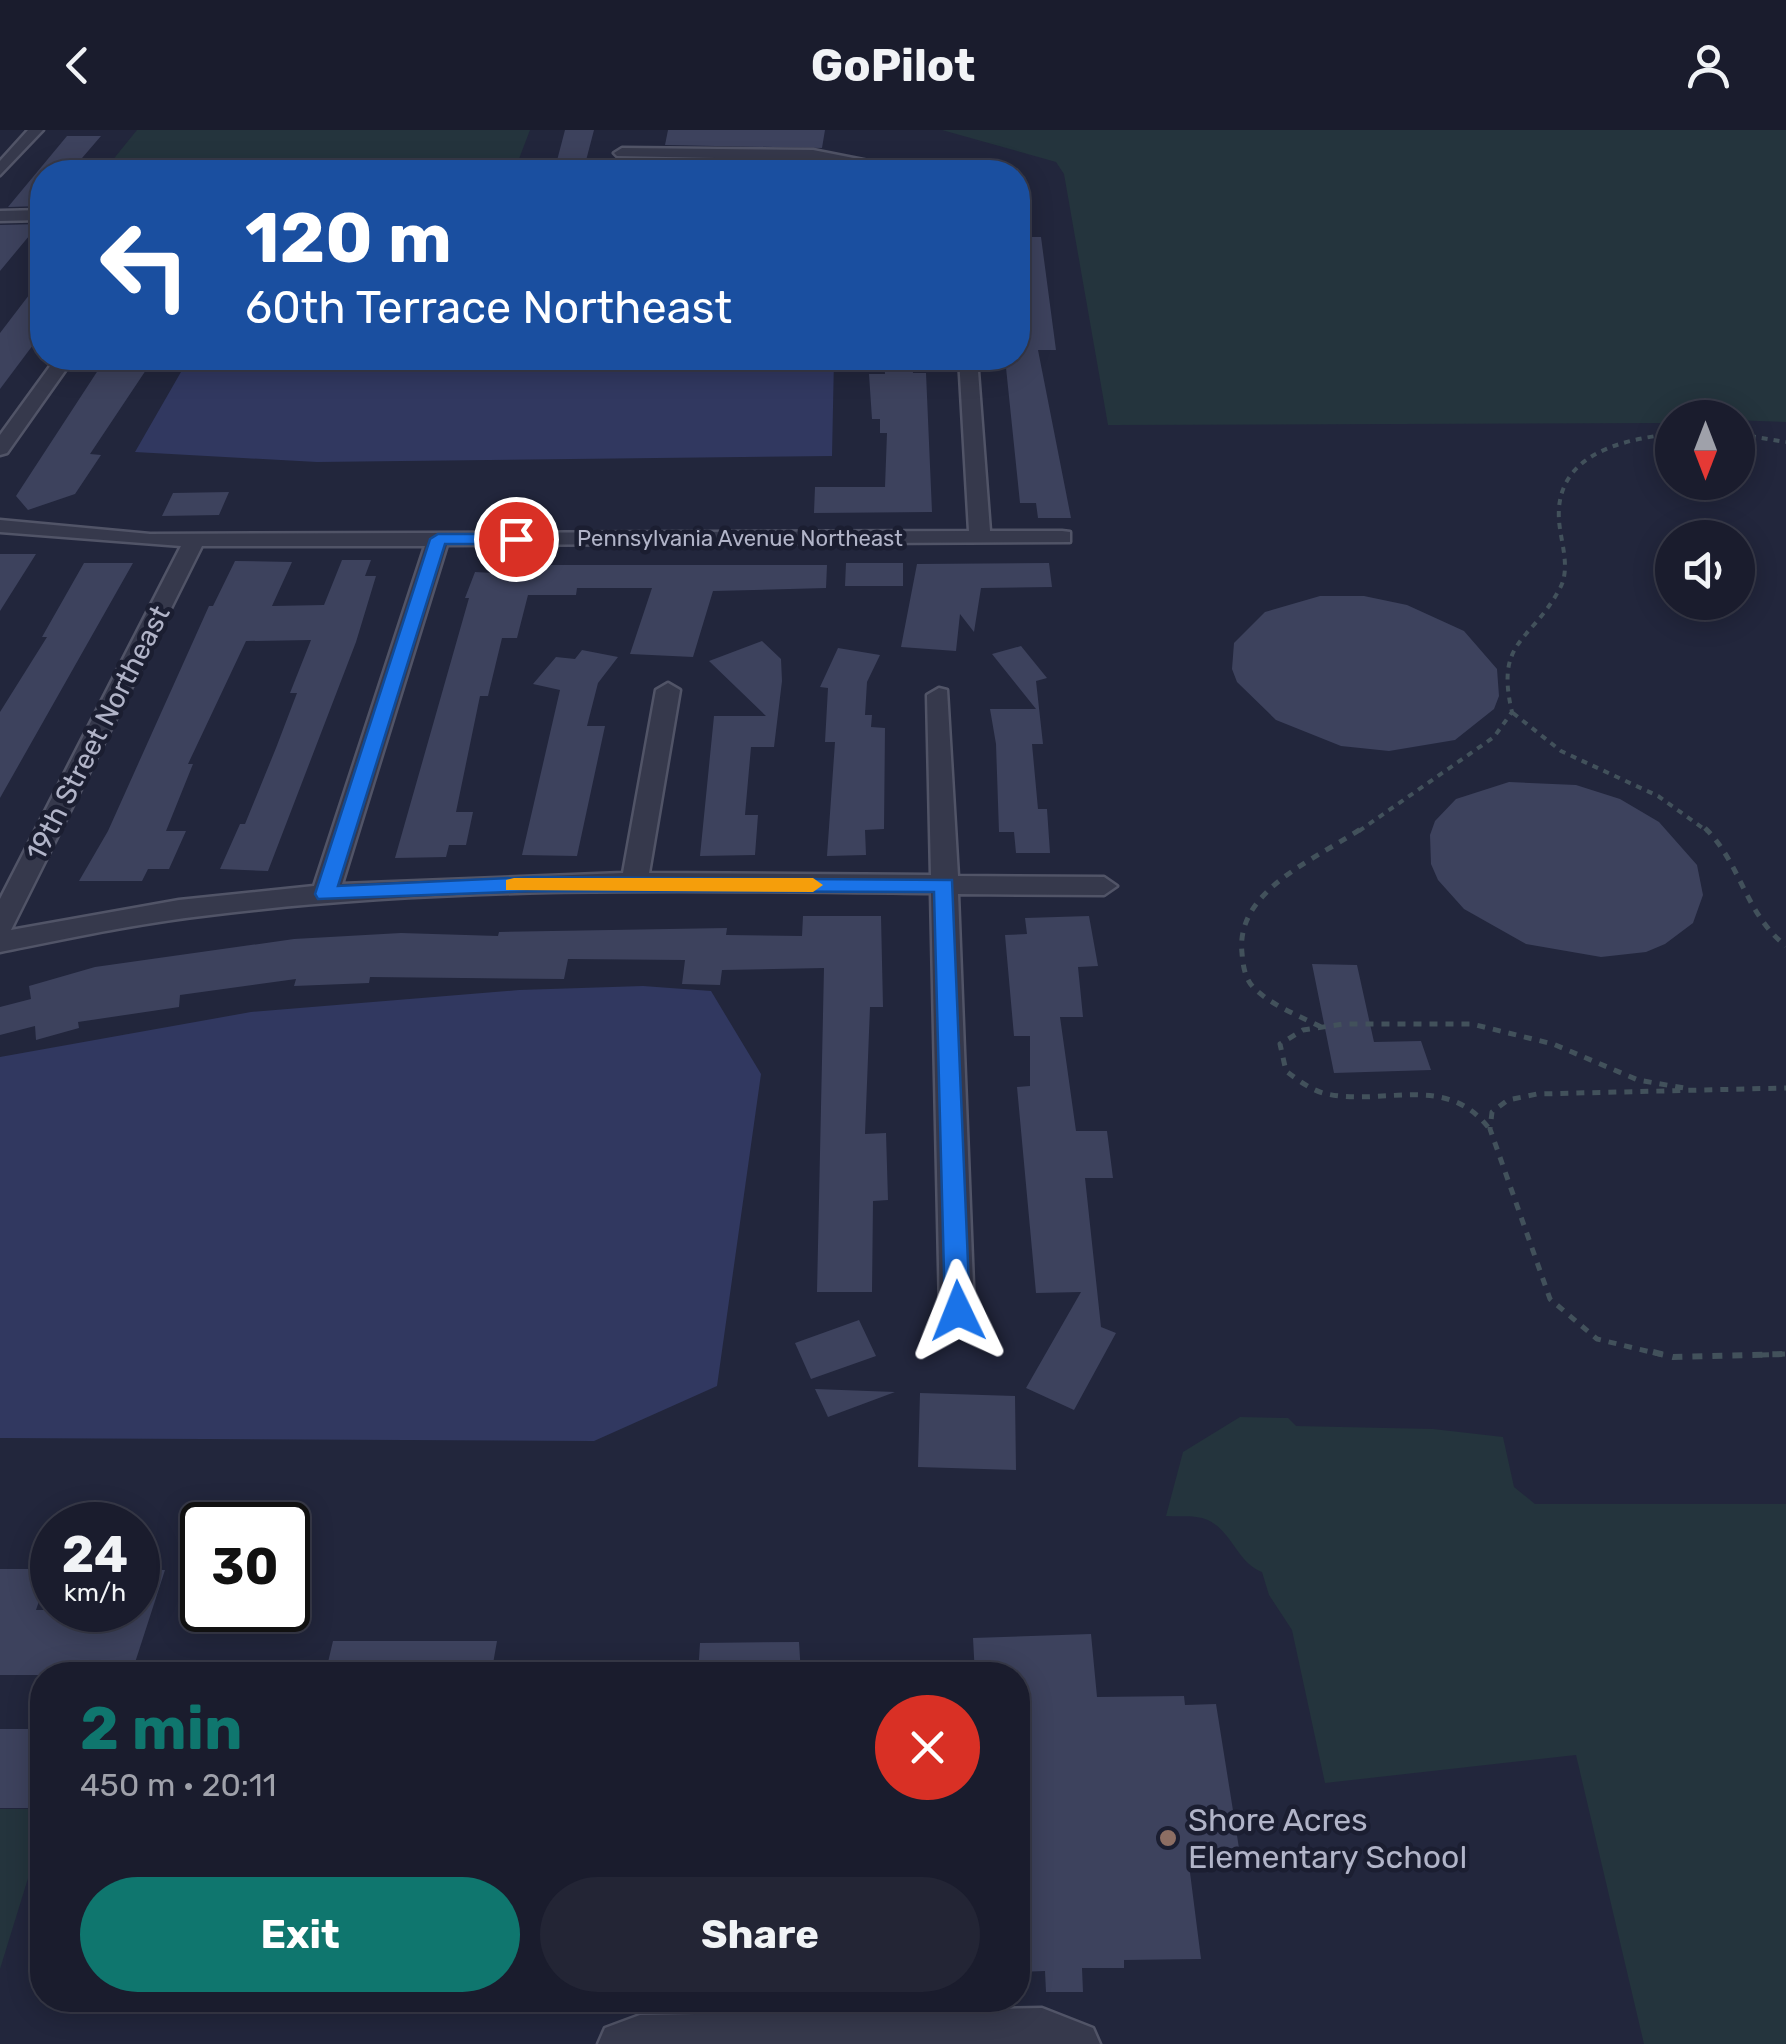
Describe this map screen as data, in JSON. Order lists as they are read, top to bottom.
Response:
{
  "streets": {
    "street": ["Pennsylvania Avenue Northeast", "19th Street Northeast"]
  },
  "crossings": [
    ["Pennsylvania Avenue Northeast", "19th Street Northeast"]
  ],
  "places": ["Shore Acres Elementary School"],
  "north": "bottom",
  "page": {
    "header": "GoPilot",
    "turn": ["120 m", "60th Terrace Northeast"],
    "speed": "24 km/h",
    "limit": "30",
    "heading": ["2 min", "450 m · 20:11"],
    "buttons": ["Exit", "Share"]
  }
}
